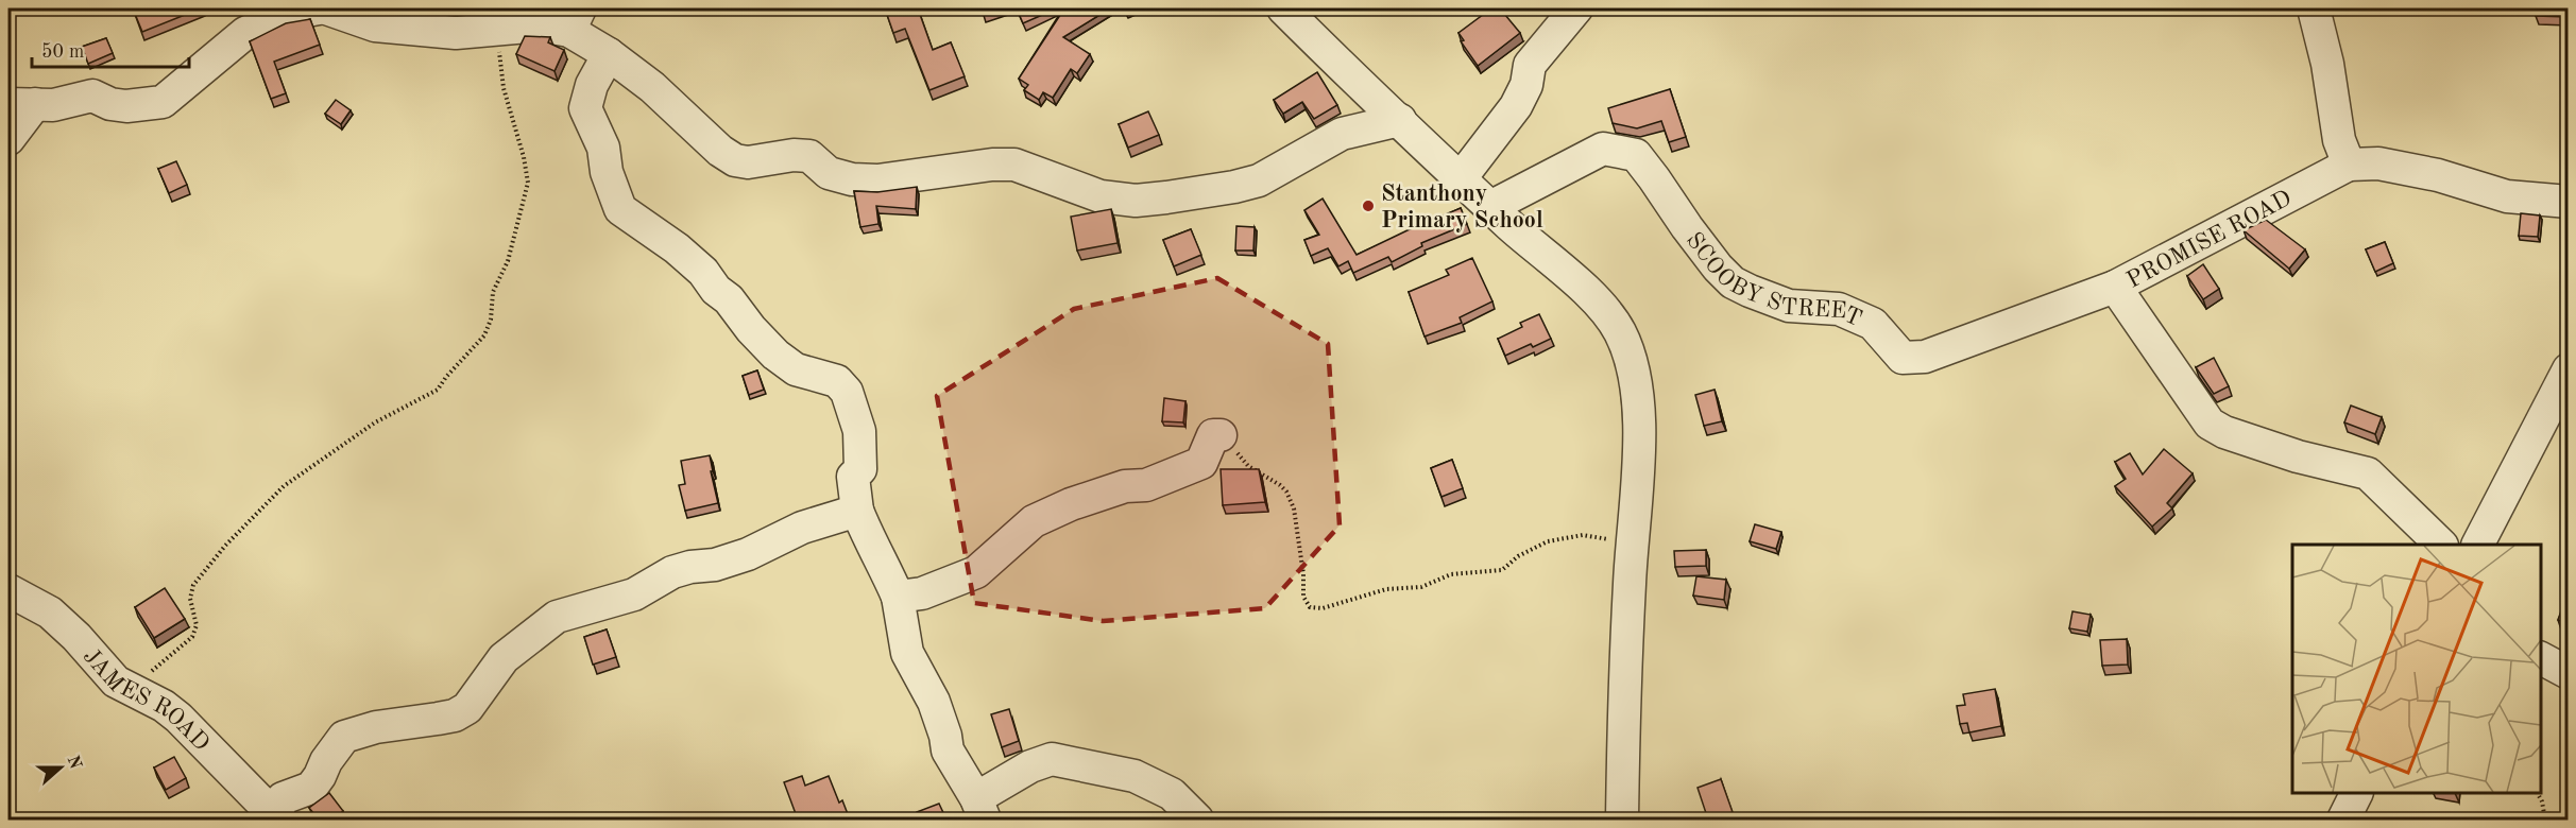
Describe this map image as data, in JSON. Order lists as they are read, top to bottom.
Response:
{
  "streets": {
    "street": ["PROMISE ROAD", "SCOOBY STREET", "JAMES ROAD"]
  },
  "crossings": [
    ["PROMISE ROAD", "SCOOBY STREET"]
  ],
  "places": ["Stanthony Primary School"],
  "scale_bar": "50 m",
  "north": "right"
}
